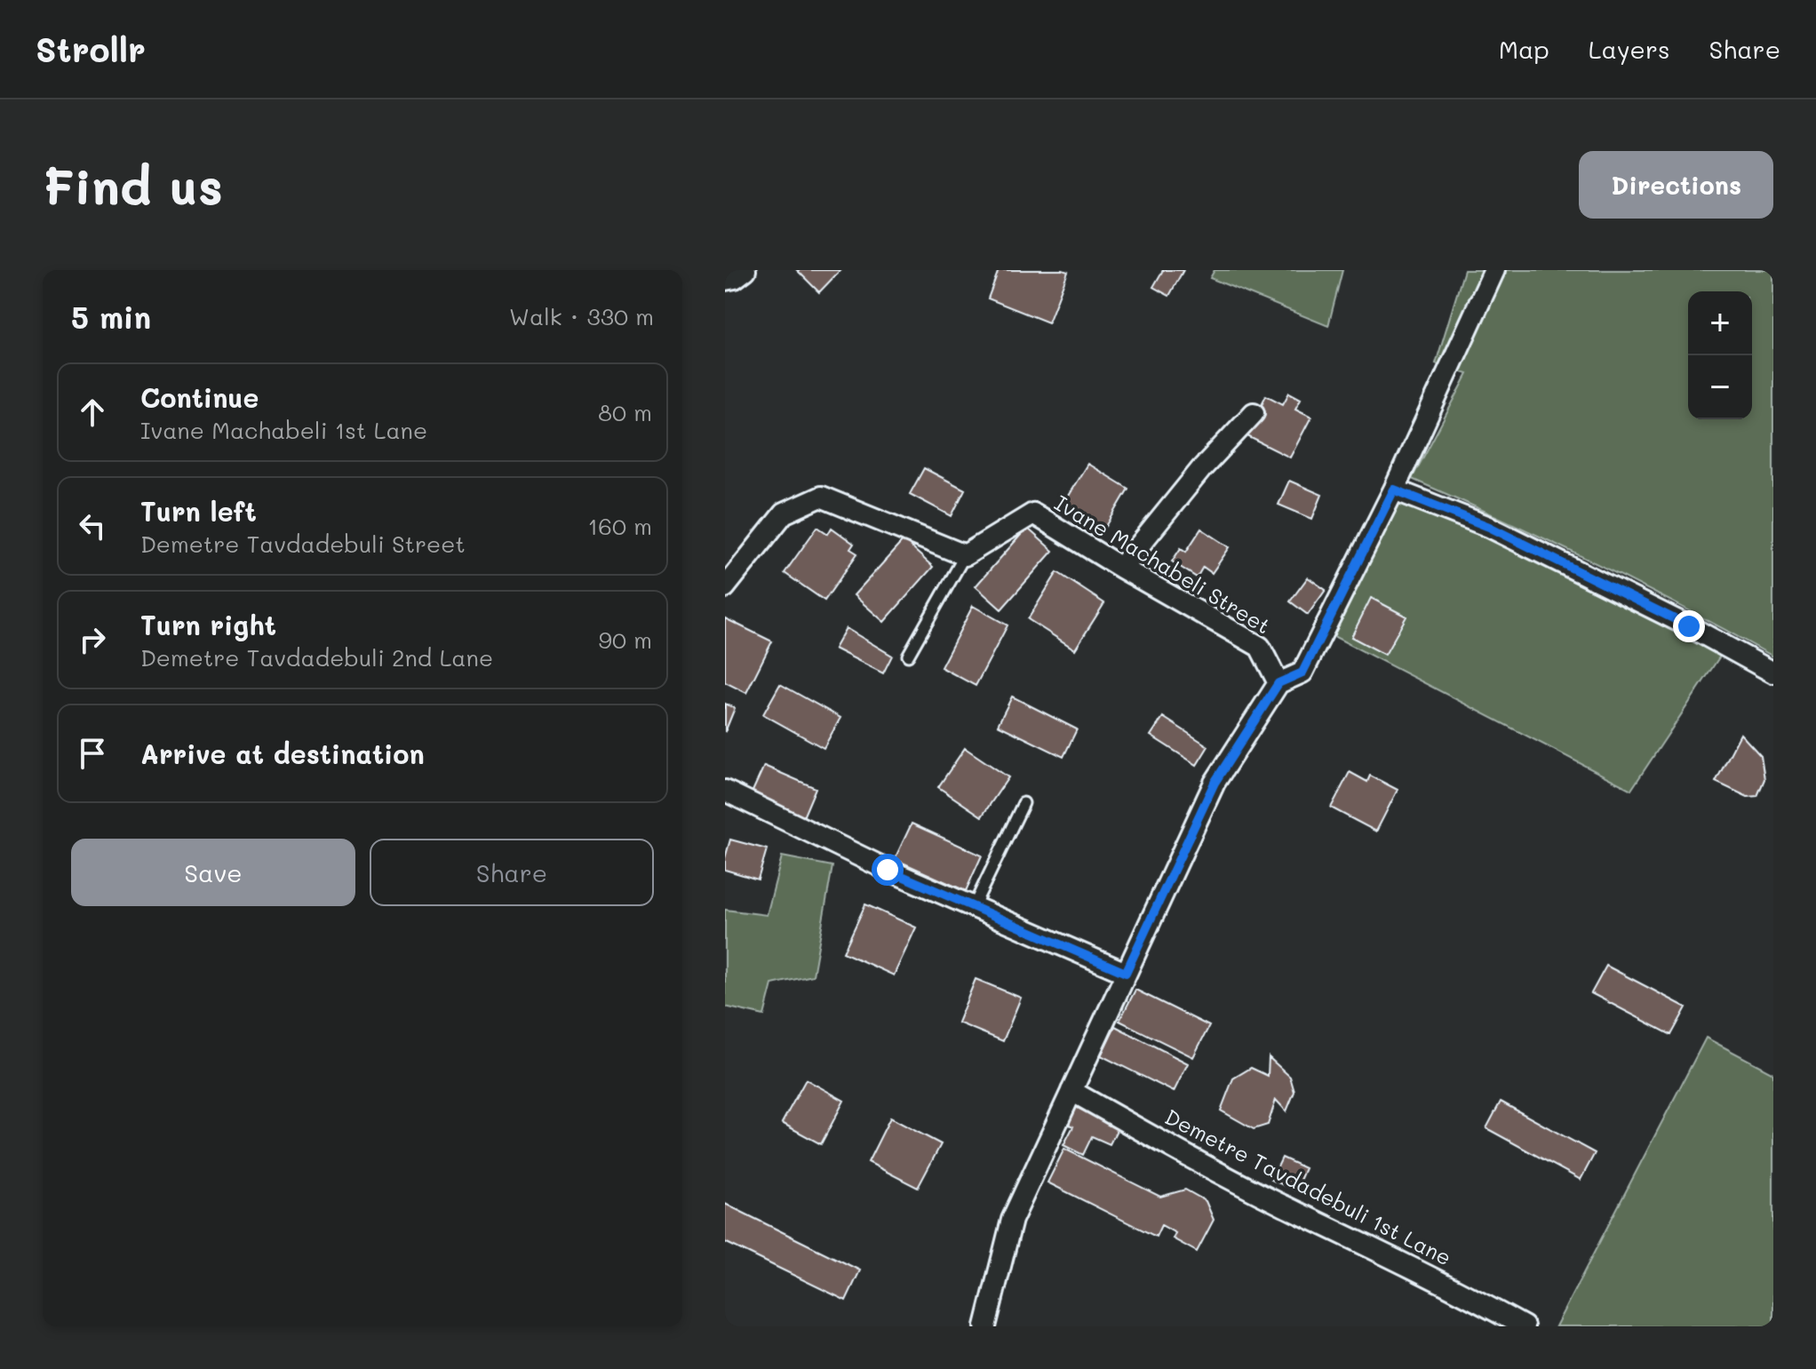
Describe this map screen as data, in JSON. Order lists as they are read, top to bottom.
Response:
{
  "streets": {
    "street": ["Ivane Machabeli Street", "Demetre Tavdadebuli 1st Lane"]
  },
  "page": {
    "header": "Strollr",
    "nav": ["Map", "Layers", "Share"],
    "buttons": [
      "Directions",
      ["Save", "Share"]
    ],
    "title": "Find us",
    "heading": ["5 min", "Walk · 330 m"],
    "map_buttons": ["+", "−"],
    "list": [
      ["Continue", "Ivane Machabeli 1st Lane", "80 m"],
      ["Turn left", "Demetre Tavdadebuli Street", "160 m"],
      ["Turn right", "Demetre Tavdadebuli 2nd Lane", "90 m"],
      "Arrive at destination"
    ]
  }
}
